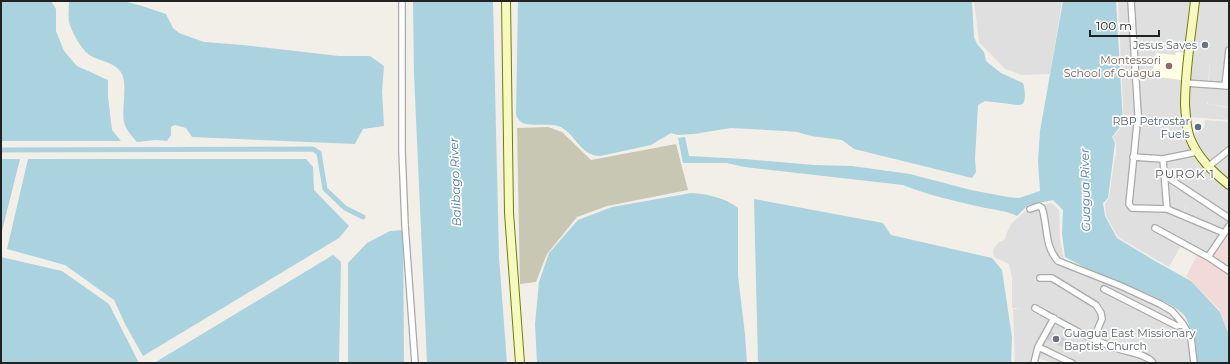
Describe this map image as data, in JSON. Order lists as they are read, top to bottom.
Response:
{
  "districts": ["PUROK 1"],
  "water": ["Balibago River", "Guagua River"],
  "places": [
    "Jesus Saves",
    "Montessori School of Guagua",
    "RBP Petrostar Fuels",
    "Guagua East Missionary Baptist Church"
  ],
  "scale_bar": "100 m"
}
